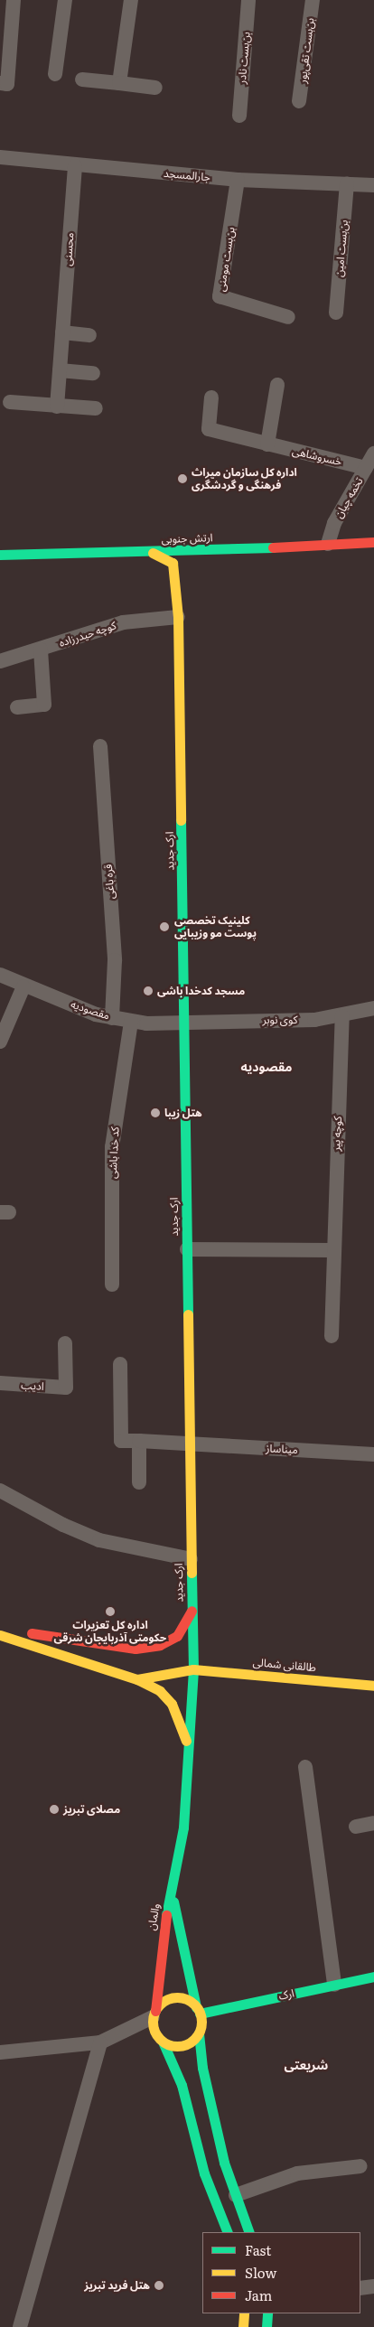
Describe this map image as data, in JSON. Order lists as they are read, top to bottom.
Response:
{
  "streets": {
    "main road": [
      "ارتش جنوبی",
      "ارک جدید",
      "طالقانی شمالی",
      "والمان",
      "ارک"
    ],
    "street": [
      "بن‌بست تقی‌پور",
      "بن‌بست نادر",
      "جارالمسجد",
      "بن‌بست امین",
      "محسنی",
      "بن‌بست مومنی",
      "خسروشاهی",
      "تخمه چیان",
      "کوچه حیدرزاده",
      "قره باغی",
      "مقصودیه",
      "کوی نوبر",
      "کوچه پیر",
      "کد خدا باشی",
      "ادیب",
      "میناساز"
    ]
  },
  "crossings": [
    ["جارالمسجد", "بن‌بست امین"],
    ["جارالمسجد", "محسنی"],
    ["جارالمسجد", "بن‌بست مومنی"],
    ["خسروشاهی", "تخمه چیان"],
    ["تخمه چیان", "ارتش جنوبی"],
    ["ارتش جنوبی", "ارک جدید"],
    ["کوچه حیدرزاده", "ارک جدید"],
    ["ارک جدید", "مقصودیه"],
    ["ارک جدید", "کوی نوبر"],
    ["ارک جدید", "میناساز"],
    ["ارک جدید", "طالقانی شمالی"],
    ["ارک جدید", "والمان"],
    ["قره باغی", "مقصودیه"],
    ["مقصودیه", "کوی نوبر"],
    ["مقصودیه", "کد خدا باشی"],
    ["کوی نوبر", "کوچه پیر"],
    ["والمان", "ارک"]
  ],
  "districts": ["مقصودیه", "شریعتی"],
  "places": [
    "اداره کل سازمان میراث فرهنگی و گردشگری",
    "کلینیک تخصصی پوست مو وزیبایی",
    "مسجد کدخدا باشی",
    "هتل زیبا",
    "اداره کل تعزیرات حکومتی آذربایجان شرقی",
    "مصلای تبریز",
    "هتل فرید تبریز"
  ],
  "legend": ["Fast", "Slow", "Jam"]
}
